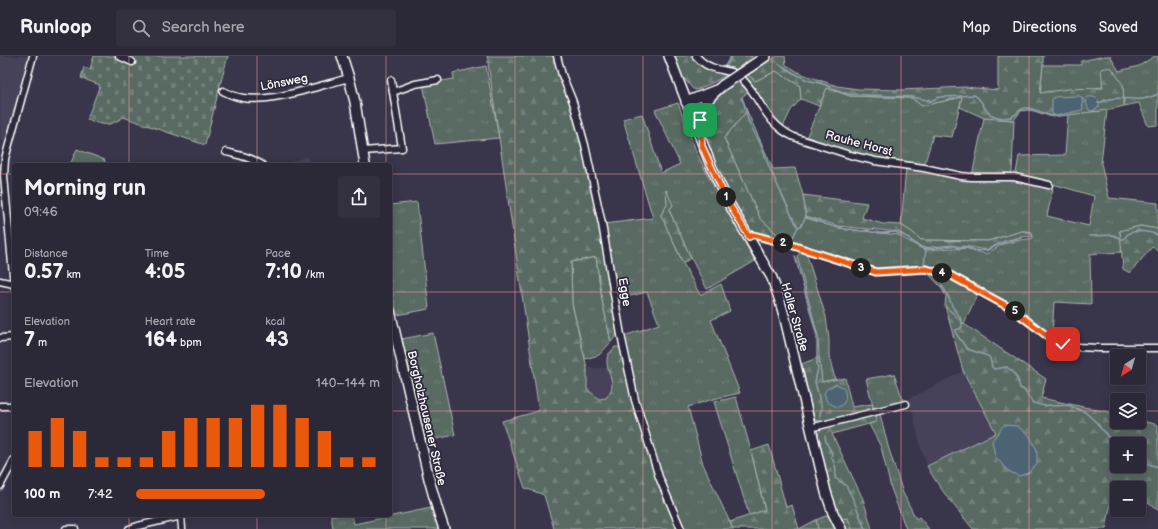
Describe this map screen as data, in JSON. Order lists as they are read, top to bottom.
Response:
{
  "streets": {
    "street": [
      "Lönsweg",
      "Rauhe Horst",
      "Egge",
      "Haller Straße",
      "Borgholzhausener Straße"
    ]
  },
  "north": "bottom left",
  "page": {
    "header": "Runloop",
    "search": "Search here",
    "nav": ["Map", "Directions", "Saved"],
    "heading": ["Morning run", "09:46"],
    "pins": [
      "1",
      "2",
      "3",
      "4",
      "5"
    ],
    "stats": [
      ["Distance", "0.57 km"],
      ["Time", "4:05"],
      ["Pace", "7:10 /km"],
      ["Elevation", "7 m"],
      ["Heart rate", "164 bpm"],
      ["kcal", "43"]
    ],
    "map_buttons": ["+", "−"],
    "chart": ["Elevation", "140–144 m"],
    "list": [
      {
        "name": "100 m",
        "note": "7:42"
      }
    ]
  }
}
